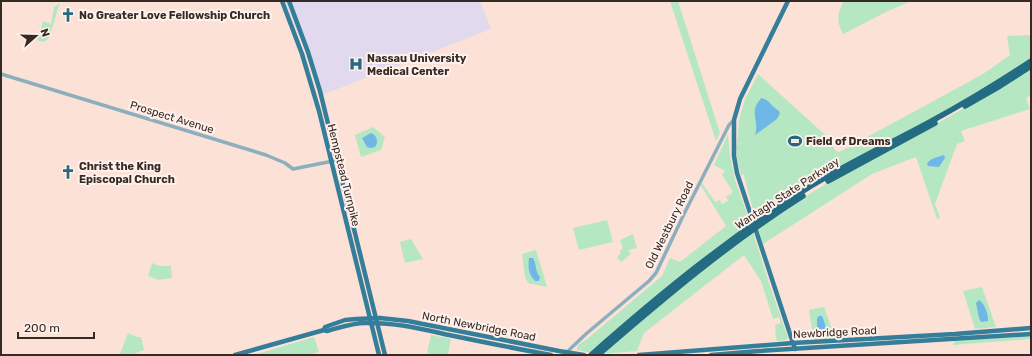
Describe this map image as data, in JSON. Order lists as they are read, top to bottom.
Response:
{
  "streets": {
    "highway": ["Wantagh State Parkway"],
    "main road": ["Hempstead Turnpike", "North Newbridge Road", "Newbridge Road"],
    "street": ["Prospect Avenue", "Old Westbury Road"]
  },
  "crossings": [
    ["Prospect Avenue", "Hempstead Turnpike"],
    ["Hempstead Turnpike", "North Newbridge Road"],
    ["Old Westbury Road", "North Newbridge Road"]
  ],
  "places": {
    "church": ["No Greater Love Fellowship Church", "Christ the King Episcopal Church"],
    "hospital": ["Nassau University Medical Center"],
    "sports": ["Field of Dreams"]
  },
  "scale_bar": "200 m",
  "north": "right"
}
